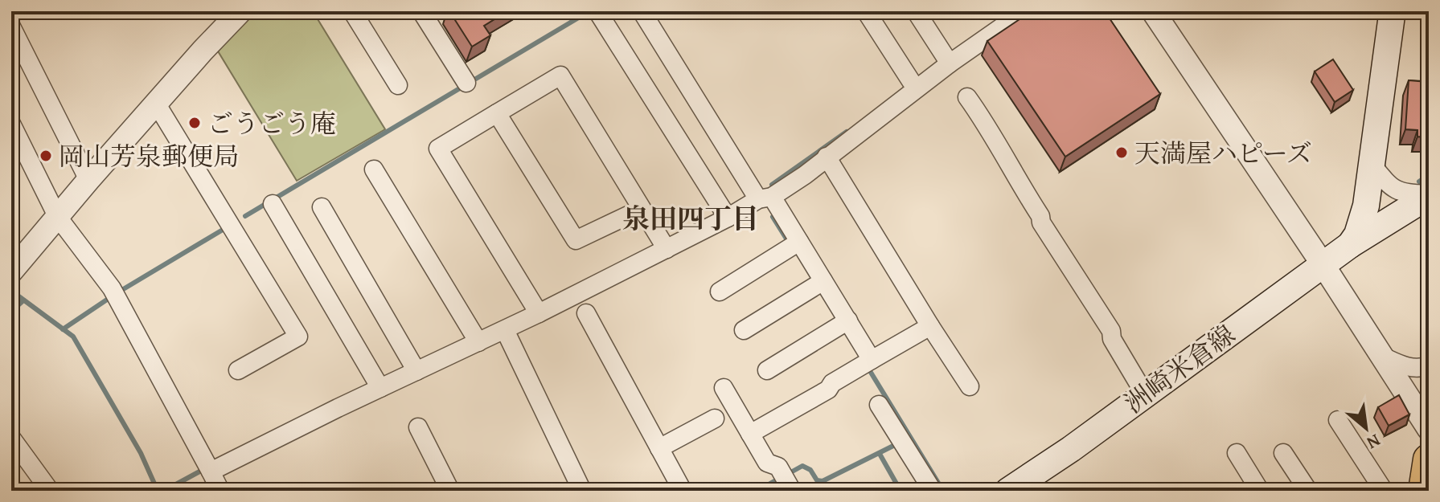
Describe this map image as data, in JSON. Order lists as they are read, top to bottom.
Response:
{
  "streets": {
    "main road": ["洲崎米倉線"]
  },
  "districts": ["泉田四丁目"],
  "places": ["ごうごう庵", "天満屋ハピーズ", "岡山芳泉郵便局"],
  "north": "bottom right"
}
